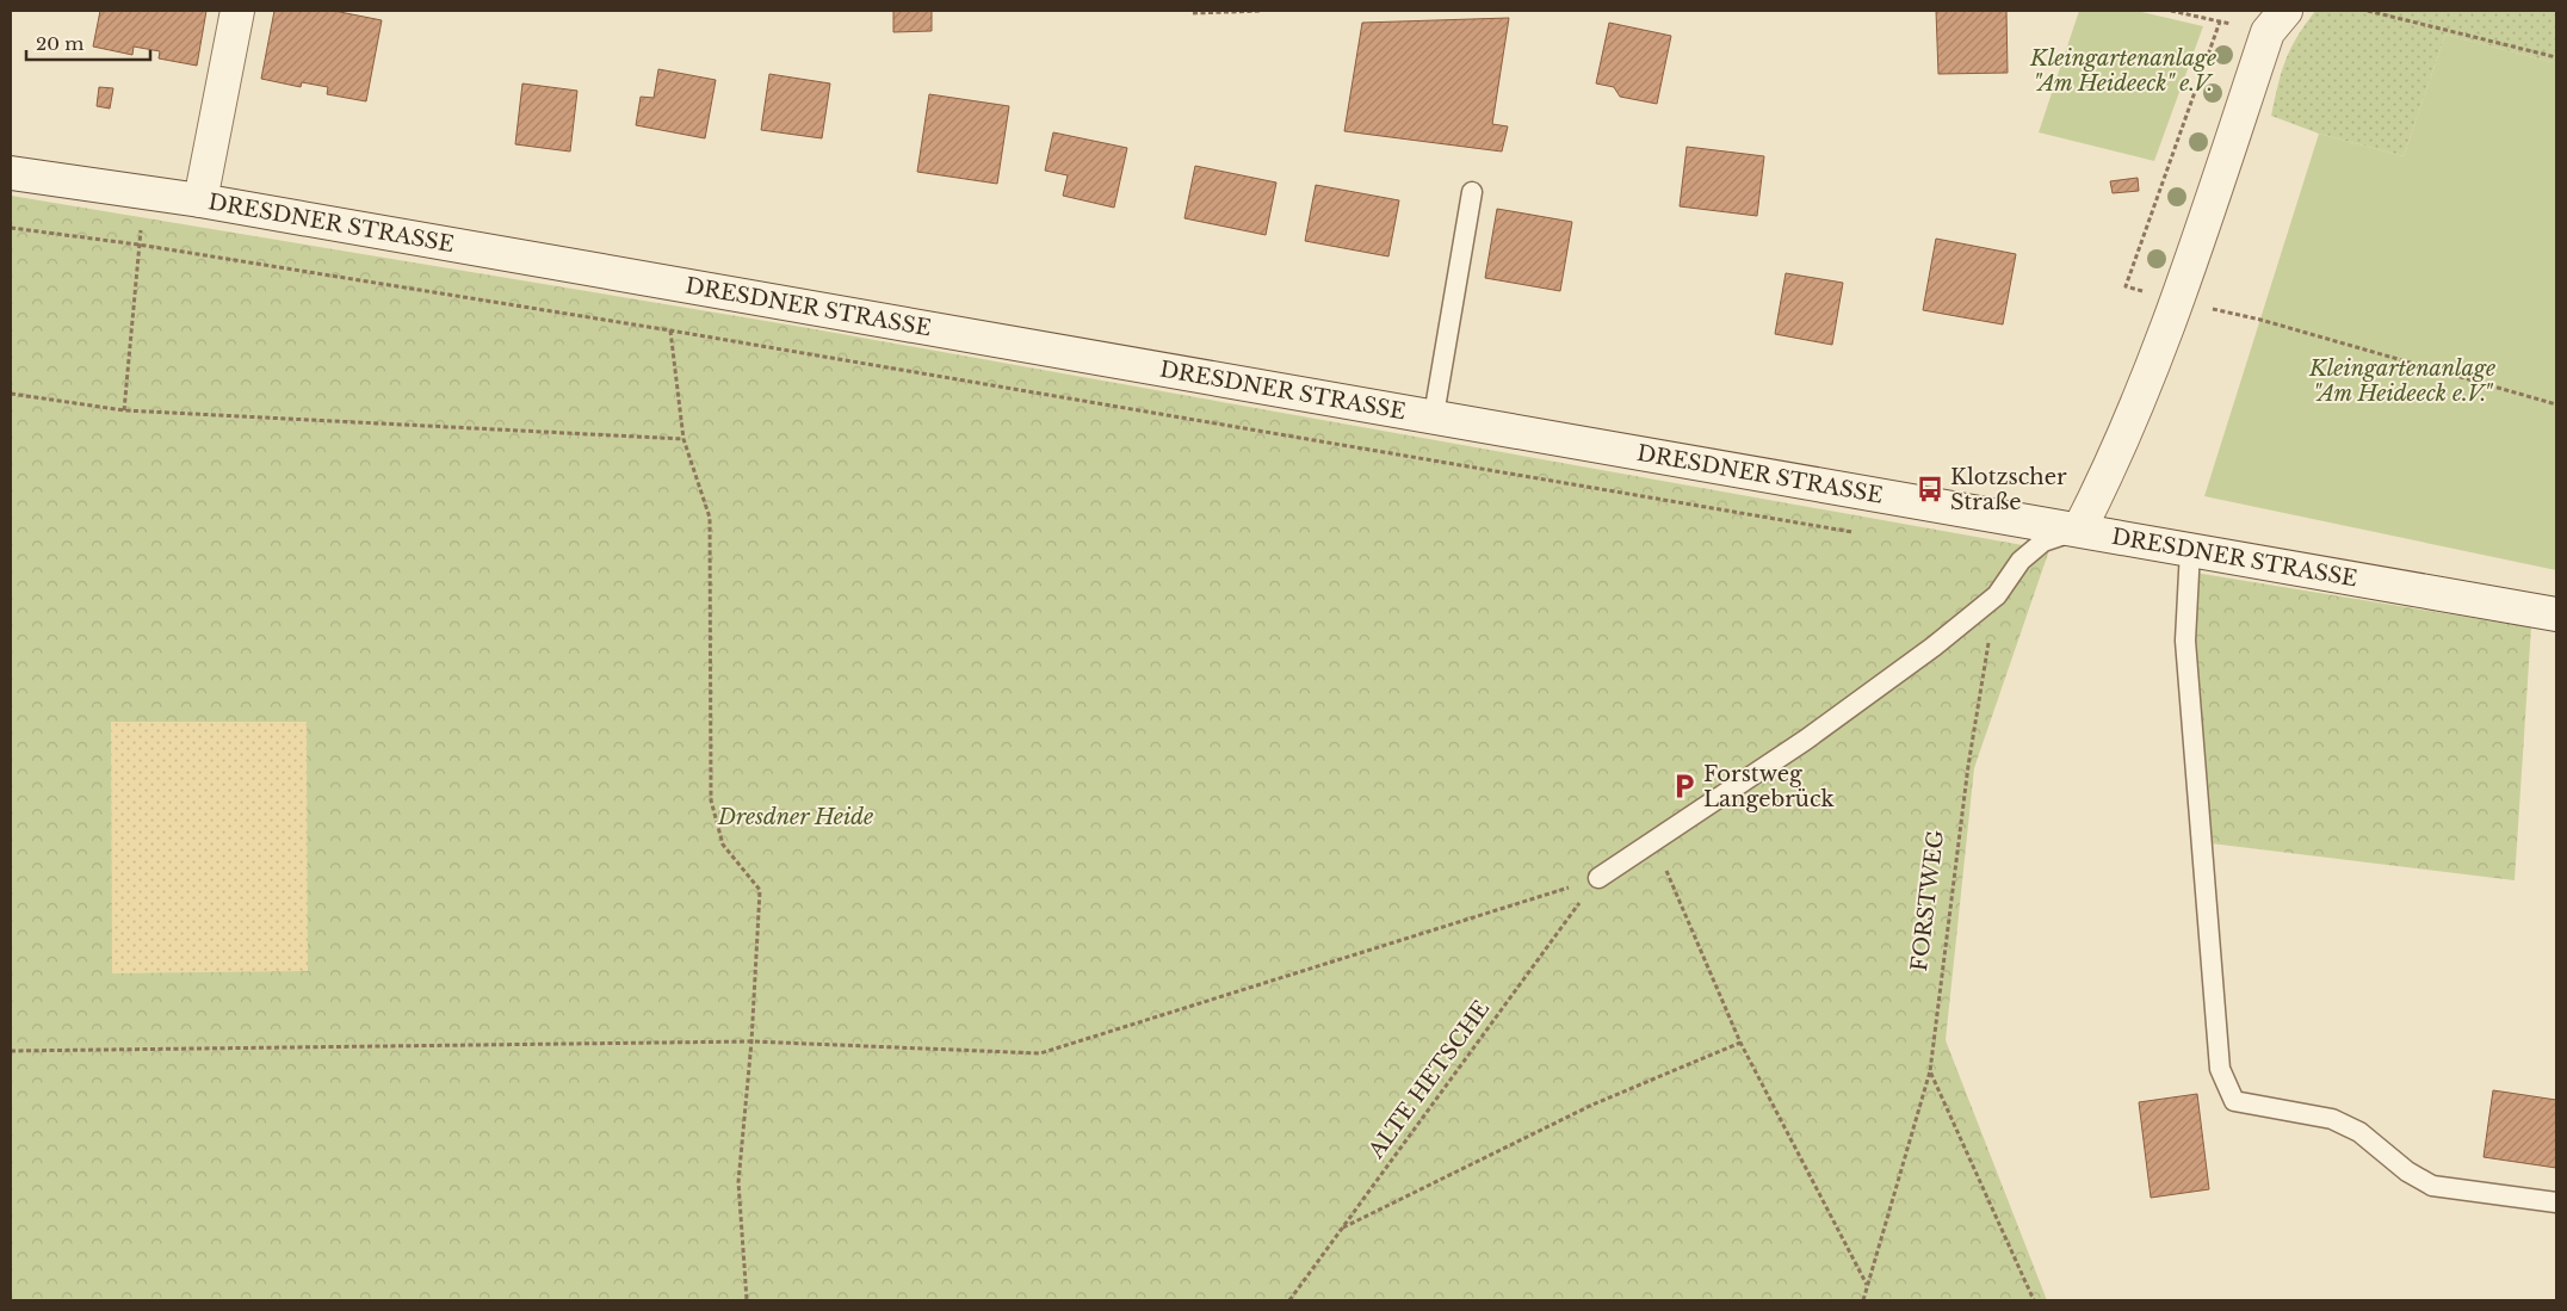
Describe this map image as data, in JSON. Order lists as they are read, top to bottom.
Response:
{
  "streets": {
    "main road": ["DRESDNER STRASSE"],
    "path": ["FORSTWEG", "ALTE HETSCHE"]
  },
  "parks": ["Kleingartenanlage \"Am Heideeck\" e.V.", "Kleingartenanlage \"Am Heideeck e.V.\"", "Dresdner Heide"],
  "places": {
    "bus stop": ["Klotzscher Straße"],
    "parking": ["Forstweg Langebrück"]
  },
  "scale_bar": "20 m"
}
